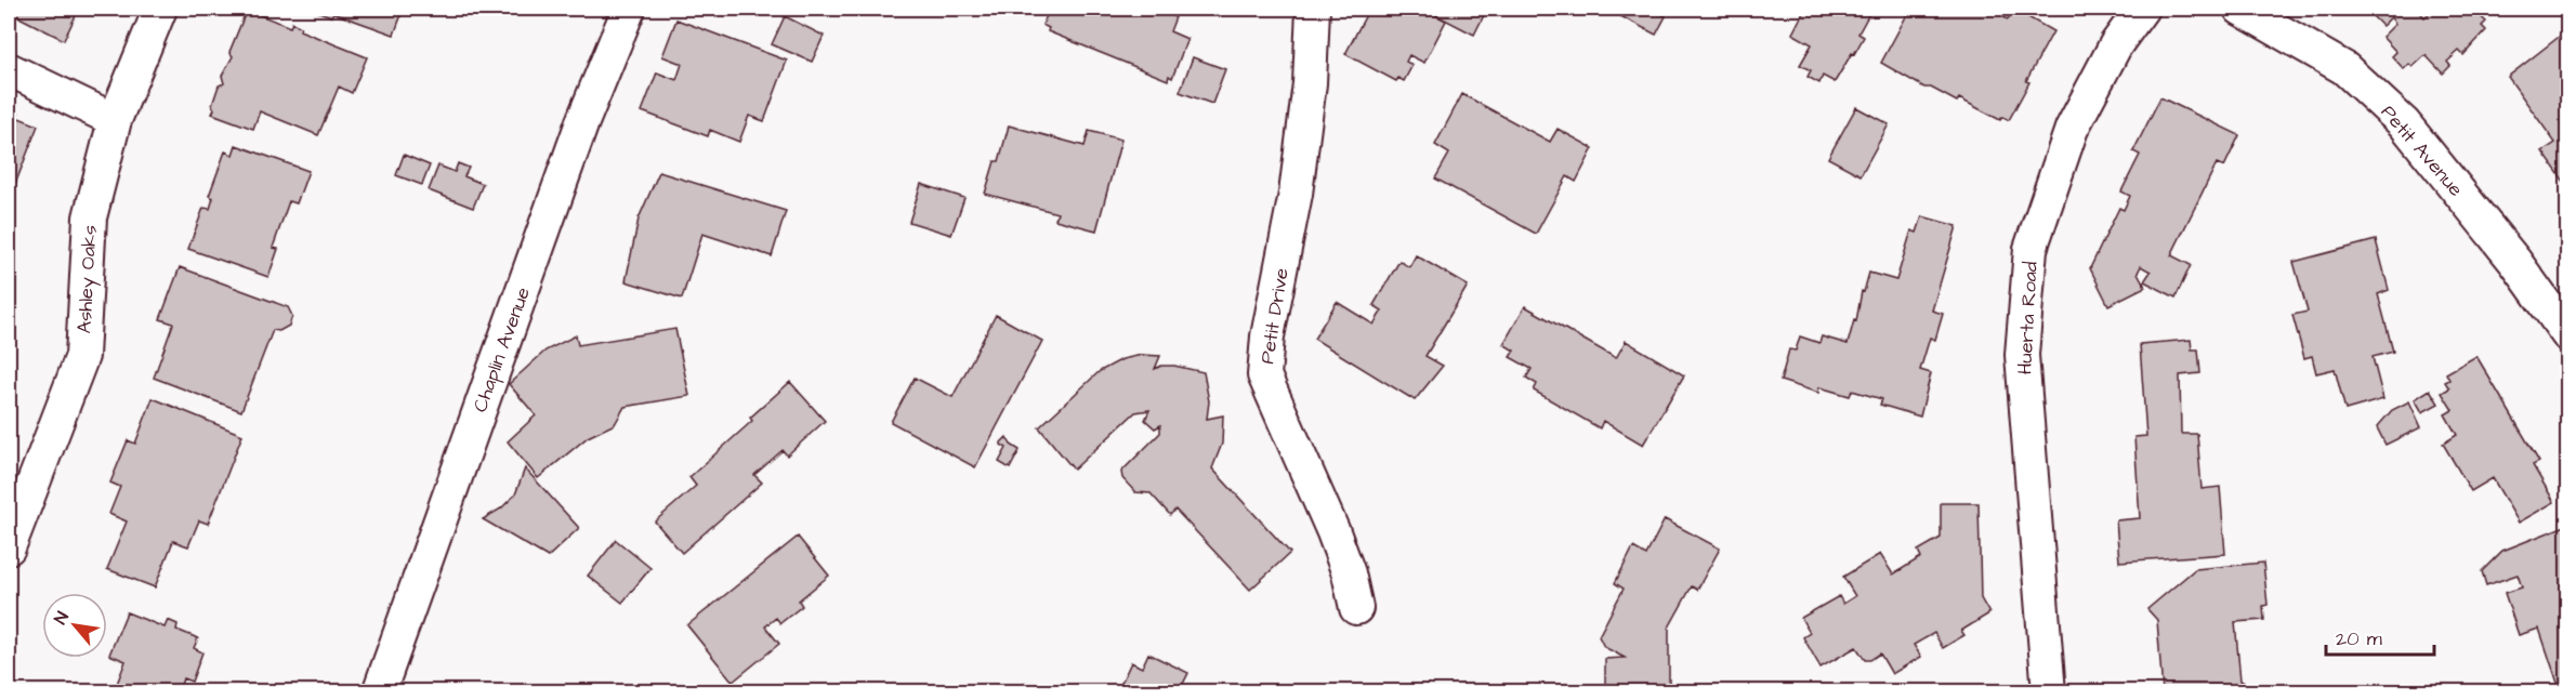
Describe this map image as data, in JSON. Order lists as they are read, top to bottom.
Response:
{
  "streets": {
    "street": [
      "Petit Avenue",
      "Ashley Oaks",
      "Petit Drive",
      "Huerta Road",
      "Chaplin Avenue"
    ]
  },
  "scale_bar": "20 m",
  "north": "top left"
}
